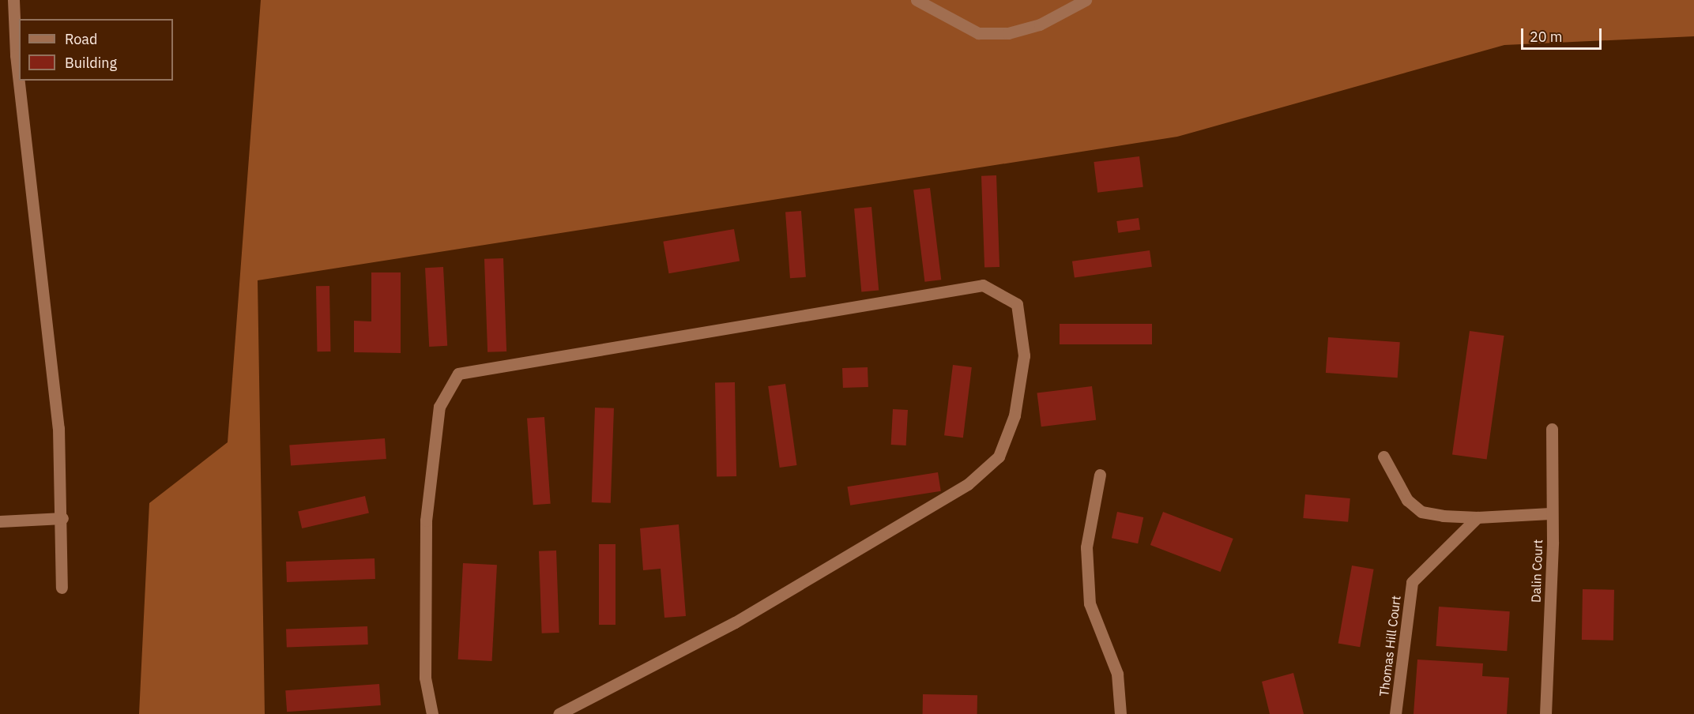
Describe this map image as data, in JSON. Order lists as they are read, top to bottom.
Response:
{
  "streets": {
    "street": ["Dalin Court", "Thomas Hill Court"]
  },
  "legend": ["Road", "Building"],
  "scale_bar": "20 m"
}
